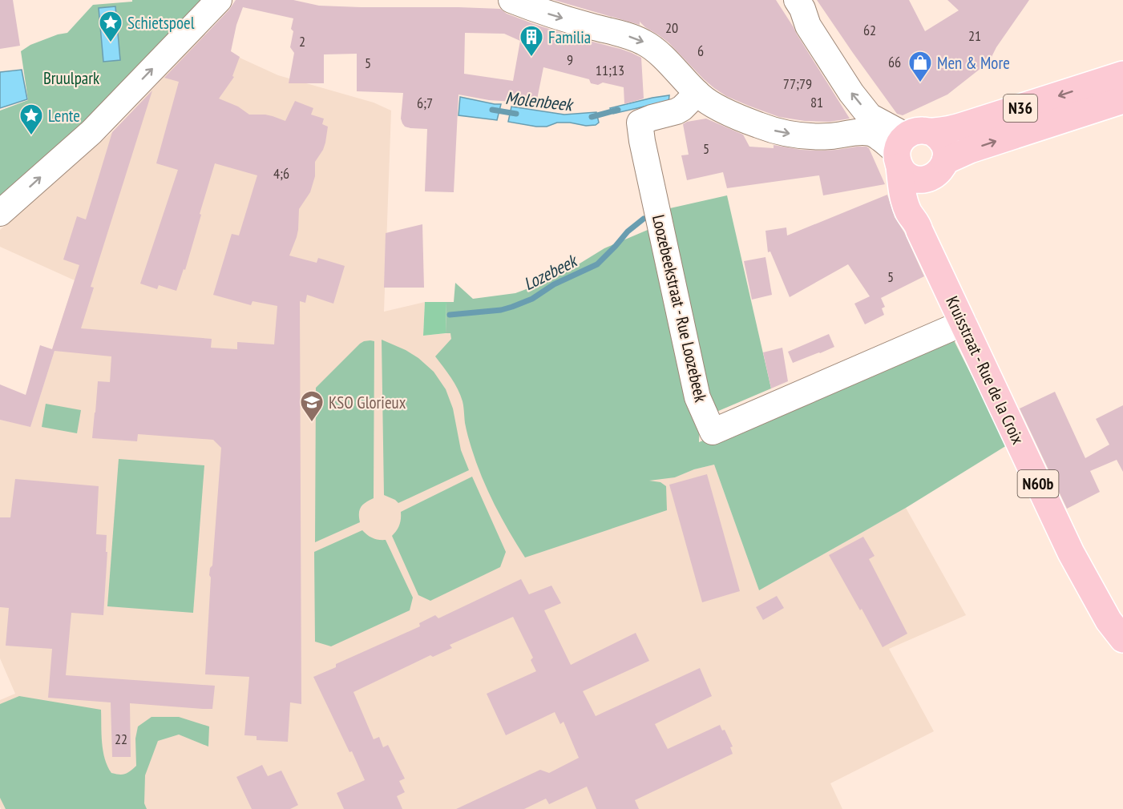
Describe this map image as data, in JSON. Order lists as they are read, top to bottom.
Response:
{
  "streets": {
    "main road": ["N36", "Kruisstraat - Rue de la Croix", "N60b"],
    "street": ["Loozebeekstraat - Rue Loozebeek"]
  },
  "crossings": [
    ["N36", "Kruisstraat - Rue de la Croix"],
    ["Loozebeekstraat - Rue Loozebeek", "Kruisstraat - Rue de la Croix"]
  ],
  "water": ["Molenbeek", "Lozebeek"],
  "parks": ["Bruulpark"],
  "places": {
    "place": ["Schietspoel", "Lente"],
    "building": ["Familia"],
    "shop": ["Men & More"],
    "school or university": ["KSO Glorieux"]
  },
  "house_numbers": [
    "20",
    "62",
    "21",
    "2",
    "6",
    "9",
    "66",
    "5",
    "11;13",
    "77;79",
    "81",
    "6;7",
    "5",
    "4;6",
    "5",
    "22"
  ]
}
